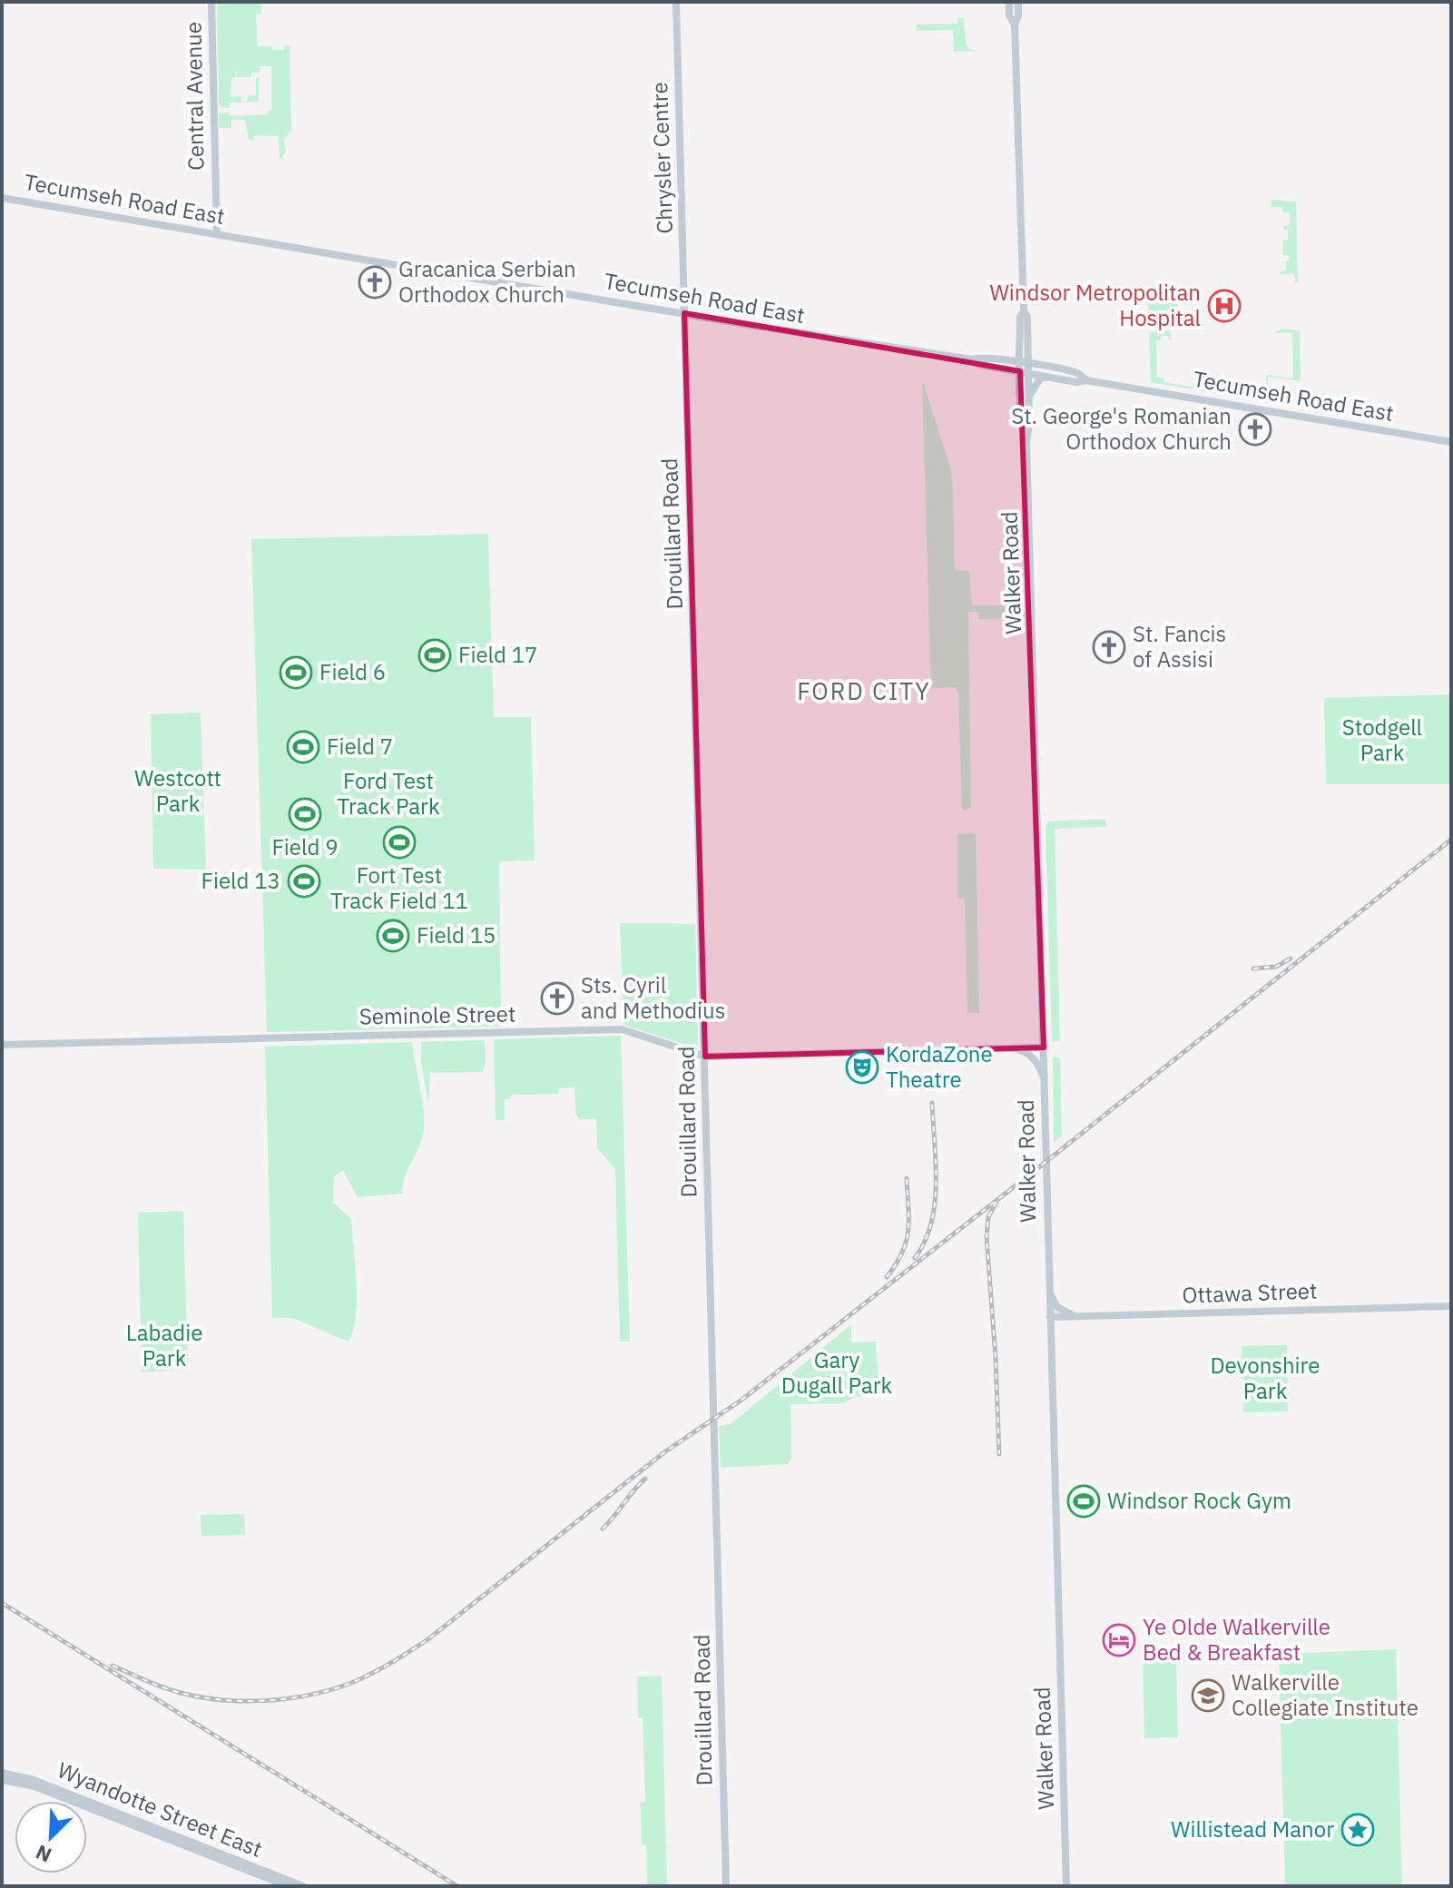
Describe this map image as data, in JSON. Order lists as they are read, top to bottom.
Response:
{
  "streets": {
    "main road": [
      "Central Avenue",
      "Chrysler Centre",
      "Tecumseh Road East",
      "Drouillard Road",
      "Walker Road",
      "Seminole Street",
      "Ottawa Street",
      "Wyandotte Street East"
    ]
  },
  "crossings": [
    ["Central Avenue", "Tecumseh Road East"],
    ["Chrysler Centre", "Tecumseh Road East"],
    ["Chrysler Centre", "Drouillard Road"],
    ["Tecumseh Road East", "Drouillard Road"],
    ["Tecumseh Road East", "Walker Road"],
    ["Drouillard Road", "Seminole Street"],
    ["Walker Road", "Seminole Street"],
    ["Walker Road", "Ottawa Street"]
  ],
  "districts": ["FORD CITY"],
  "parks": [
    "Stodgell Park",
    "Westcott Park",
    "Ford Test Track Park",
    "Labadie Park",
    "Gary Dugall Park",
    "Devonshire Park"
  ],
  "places": {
    "church": [
      "Gracanica Serbian Orthodox Church",
      "St. George's Romanian Orthodox Church",
      "St. Fancis of Assisi",
      "Sts. Cyril and Methodius"
    ],
    "hospital": ["Windsor Metropolitan Hospital"],
    "sports": [
      "Field 17",
      "Field 6",
      "Field 7",
      "Field 9",
      "Fort Test Track Field 11",
      "Field 13",
      "Field 15",
      "Windsor Rock Gym"
    ],
    "theatre": ["KordaZone Theatre"],
    "hotel": ["Ye Olde Walkerville Bed & Breakfast"],
    "school or university": ["Walkerville Collegiate Institute"],
    "place": ["Willistead Manor"]
  },
  "north": "bottom left"
}
